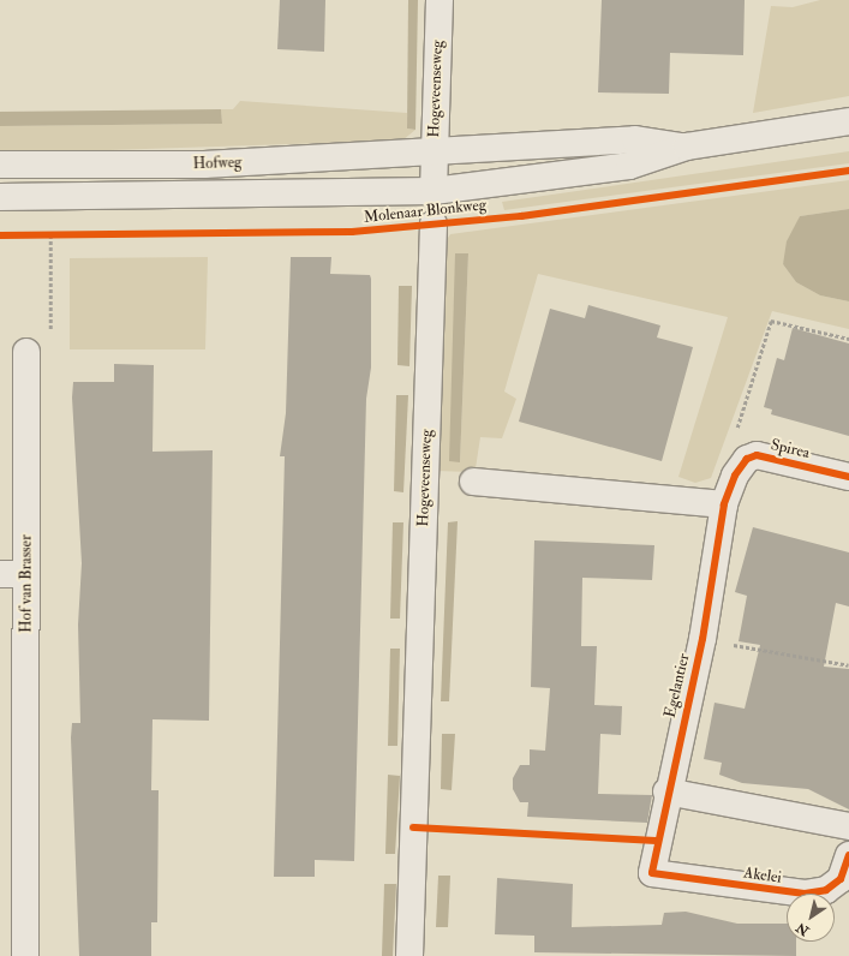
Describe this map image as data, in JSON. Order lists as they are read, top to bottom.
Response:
{
  "streets": {
    "street": [
      "Hogeveenseweg",
      "Hofweg",
      "Molenaar Blonkweg",
      "Spirea",
      "Hof van Brasser",
      "Egelantier",
      "Akelei"
    ]
  },
  "crossings": [
    ["Hogeveenseweg", "Hofweg"],
    ["Hogeveenseweg", "Molenaar Blonkweg"],
    ["Hofweg", "Molenaar Blonkweg"],
    ["Spirea", "Egelantier"],
    ["Egelantier", "Akelei"]
  ],
  "north": "bottom left"
}
